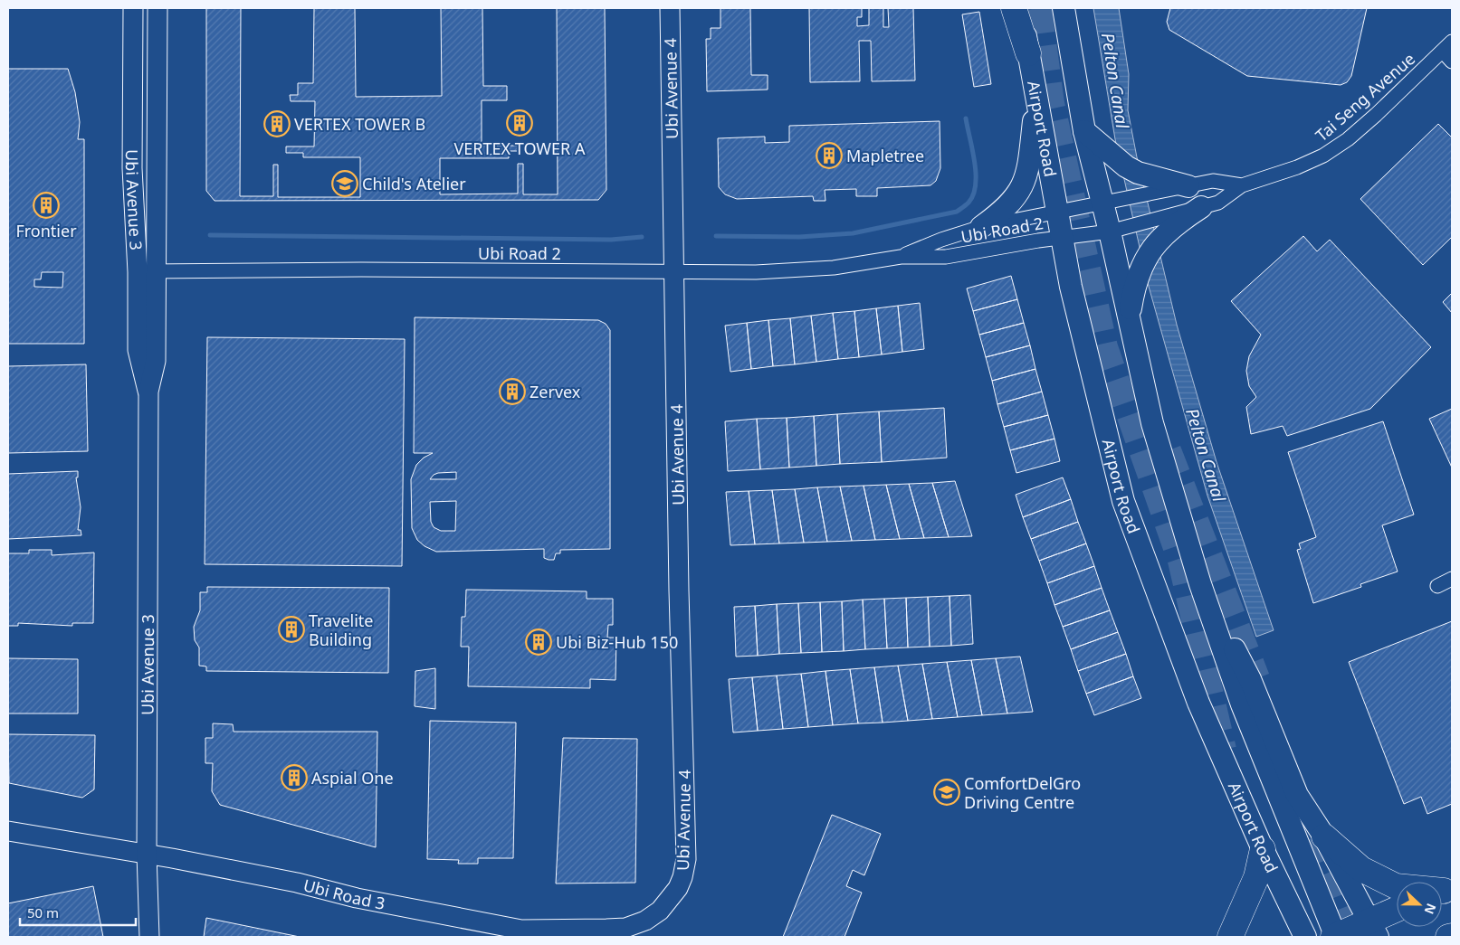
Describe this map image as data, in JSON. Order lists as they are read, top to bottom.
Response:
{
  "streets": {
    "main road": ["Airport Road"],
    "street": [
      "Ubi Avenue 4",
      "Tai Seng Avenue",
      "Ubi Avenue 3",
      "Ubi Road 2",
      "Ubi Road 3"
    ]
  },
  "crossings": [
    ["Ubi Avenue 4", "Ubi Road 2"],
    ["Ubi Avenue 4", "Ubi Road 3"],
    ["Tai Seng Avenue", "Ubi Road 2"],
    ["Airport Road", "Ubi Road 2"],
    ["Ubi Avenue 3", "Ubi Road 2"],
    ["Ubi Avenue 3", "Ubi Road 3"]
  ],
  "water": ["Pelton Canal"],
  "places": {
    "building": [
      "VERTEX TOWER A",
      "VERTEX TOWER B",
      "Mapletree",
      "Frontier",
      "Zervex",
      "Travelite Building",
      "Ubi Biz-Hub 150",
      "Aspial One"
    ],
    "school or university": ["Child's Atelier", "ComfortDelGro Driving Centre"]
  },
  "scale_bar": "50 m",
  "north": "right"
}
